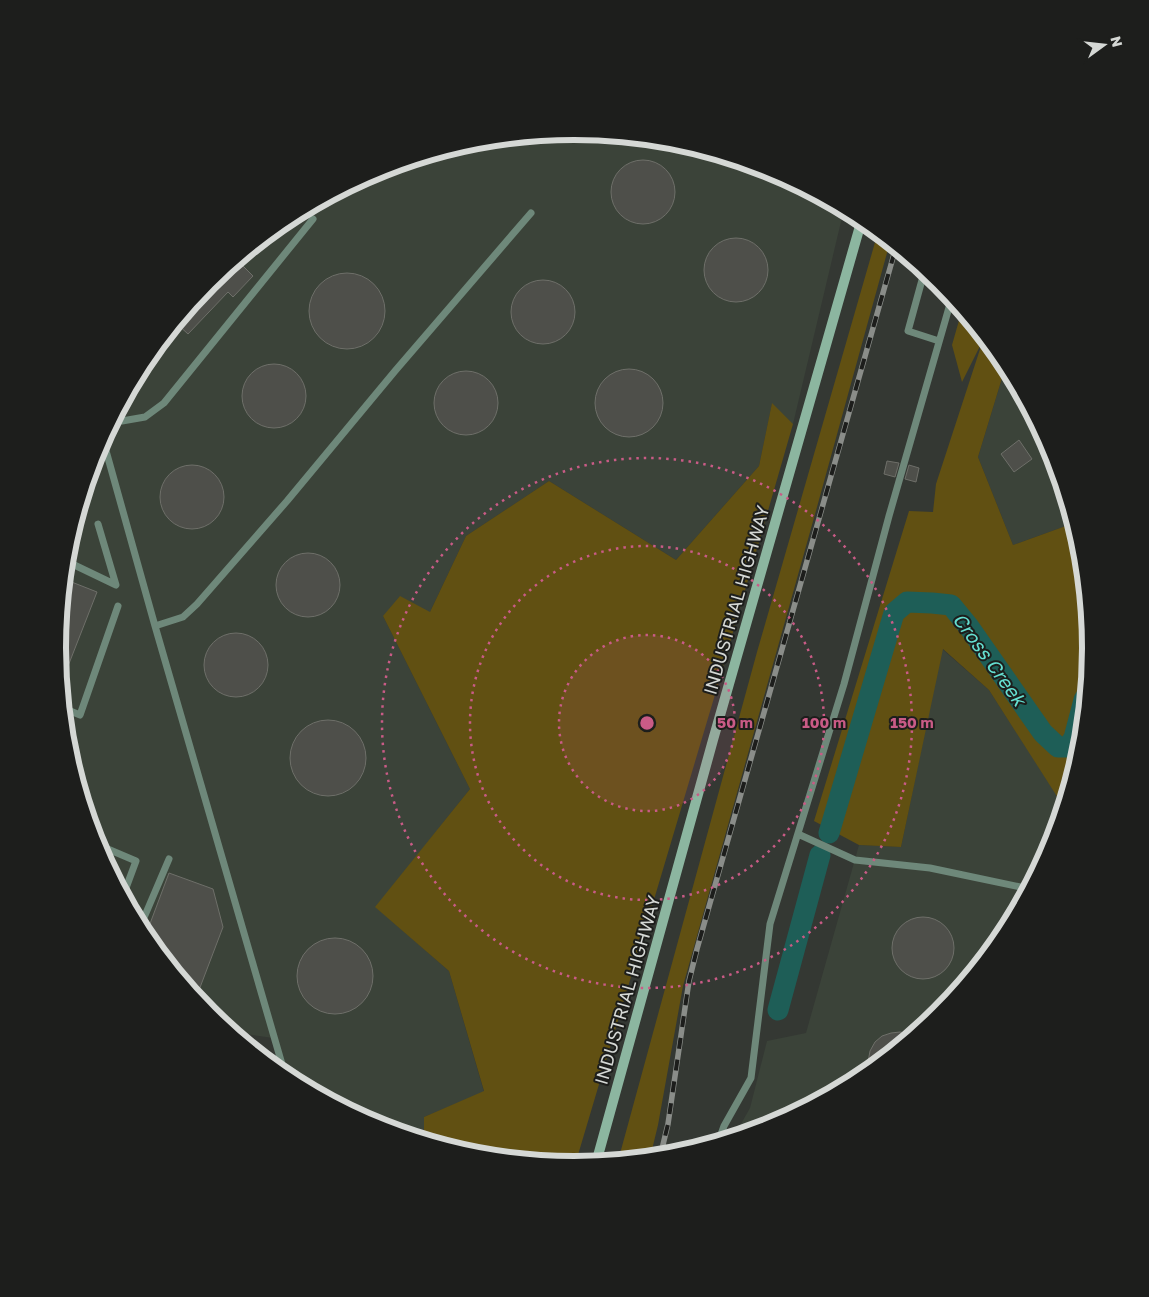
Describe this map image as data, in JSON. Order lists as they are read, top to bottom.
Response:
{
  "streets": {
    "main road": ["INDUSTRIAL HIGHWAY"]
  },
  "water": ["Cross Creek"],
  "north": "right",
  "rings": ["50 m", "100 m", "150 m"]
}
